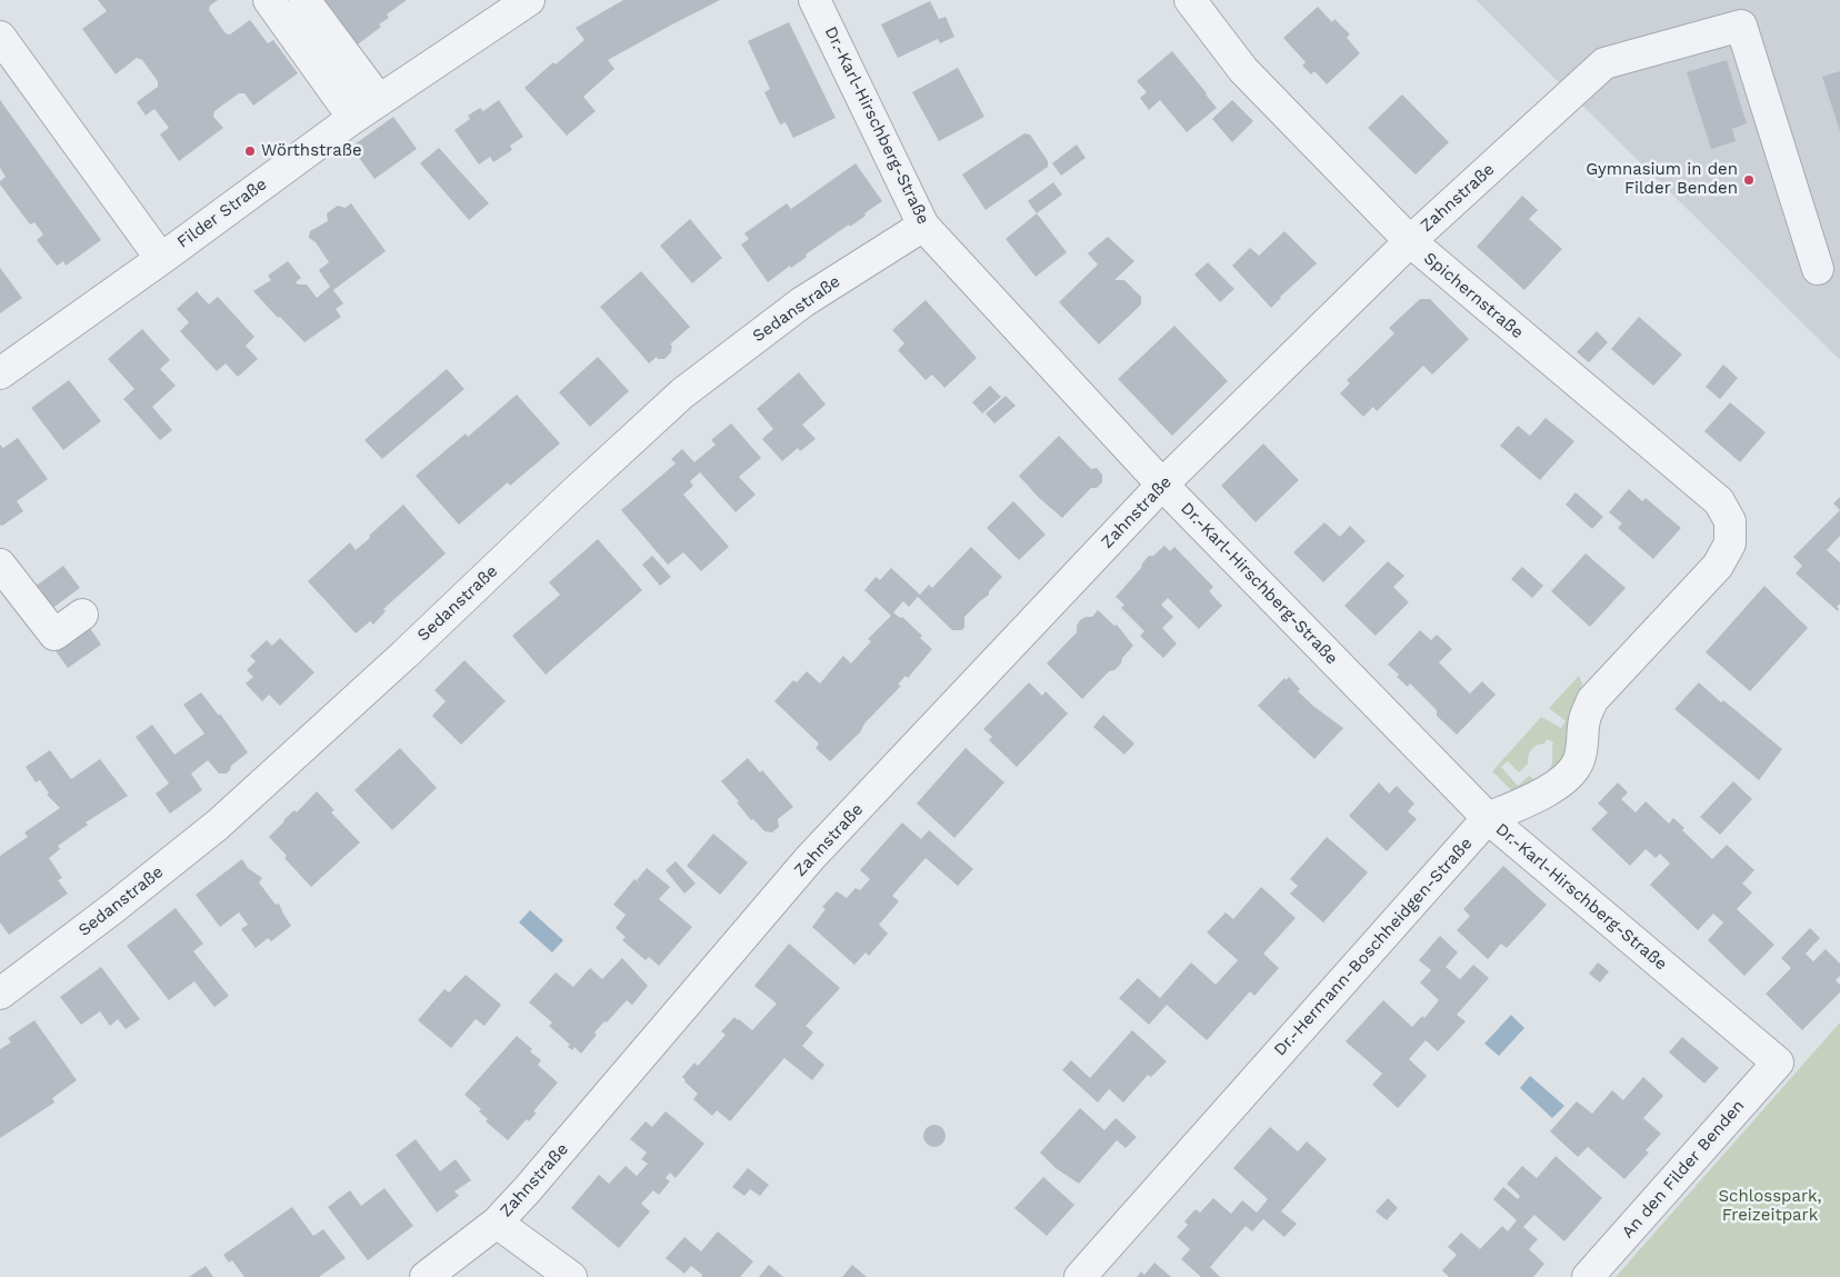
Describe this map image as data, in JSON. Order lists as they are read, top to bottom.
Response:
{
  "streets": {
    "street": [
      "Dr.-Karl-Hirschberg-Straße",
      "Zahnstraße",
      "Filder Straße",
      "Spichernstraße",
      "Sedanstraße",
      "Dr.-Hermann-Boschheidgen-Straße",
      "An den Filder Benden"
    ]
  },
  "crossings": [
    ["Dr.-Karl-Hirschberg-Straße", "Zahnstraße"],
    ["Dr.-Karl-Hirschberg-Straße", "Sedanstraße"],
    ["Dr.-Karl-Hirschberg-Straße", "Dr.-Hermann-Boschheidgen-Straße"],
    ["Dr.-Karl-Hirschberg-Straße", "An den Filder Benden"],
    ["Zahnstraße", "Spichernstraße"],
    ["Spichernstraße", "Dr.-Hermann-Boschheidgen-Straße"]
  ],
  "parks": ["Schlosspark, Freizeitpark"],
  "places": ["Wörthstraße", "Gymnasium in den Filder Benden"]
}
